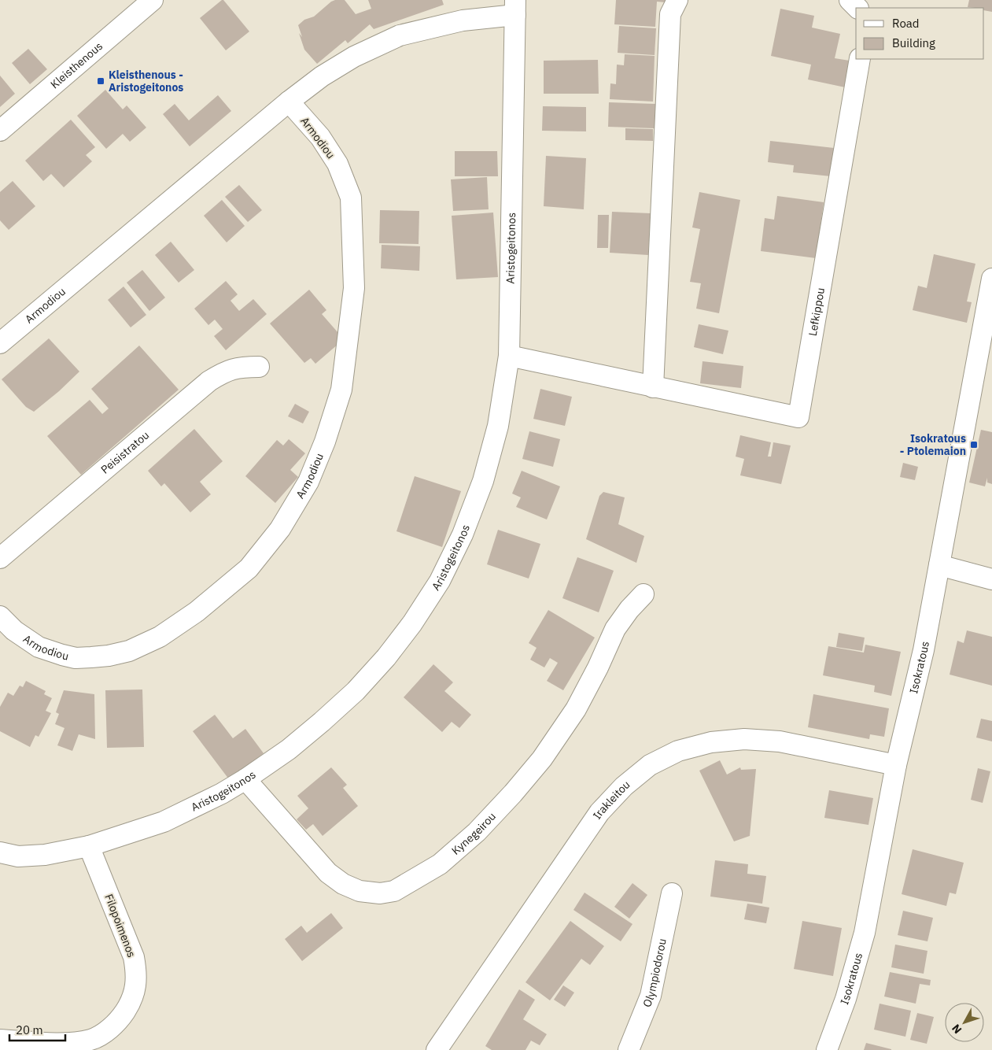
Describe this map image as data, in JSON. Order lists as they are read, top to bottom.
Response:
{
  "streets": {
    "street": [
      "Kleisthenous",
      "Armodiou",
      "Aristogeitonos",
      "Lefkippou",
      "Peisistratou",
      "Isokratous",
      "Irakleitou",
      "Kynegeirou",
      "Filopoimenos",
      "Olympiodorou"
    ]
  },
  "crossings": [
    ["Armodiou", "Aristogeitonos"],
    ["Aristogeitonos", "Lefkippou"],
    ["Aristogeitonos", "Kynegeirou"],
    ["Aristogeitonos", "Filopoimenos"],
    ["Isokratous", "Irakleitou"]
  ],
  "places": {
    "transit": ["Kleisthenous - Aristogeitonos", "Isokratous - Ptolemaion"]
  },
  "legend": ["Road", "Building"],
  "scale_bar": "20 m",
  "north": "bottom left"
}
